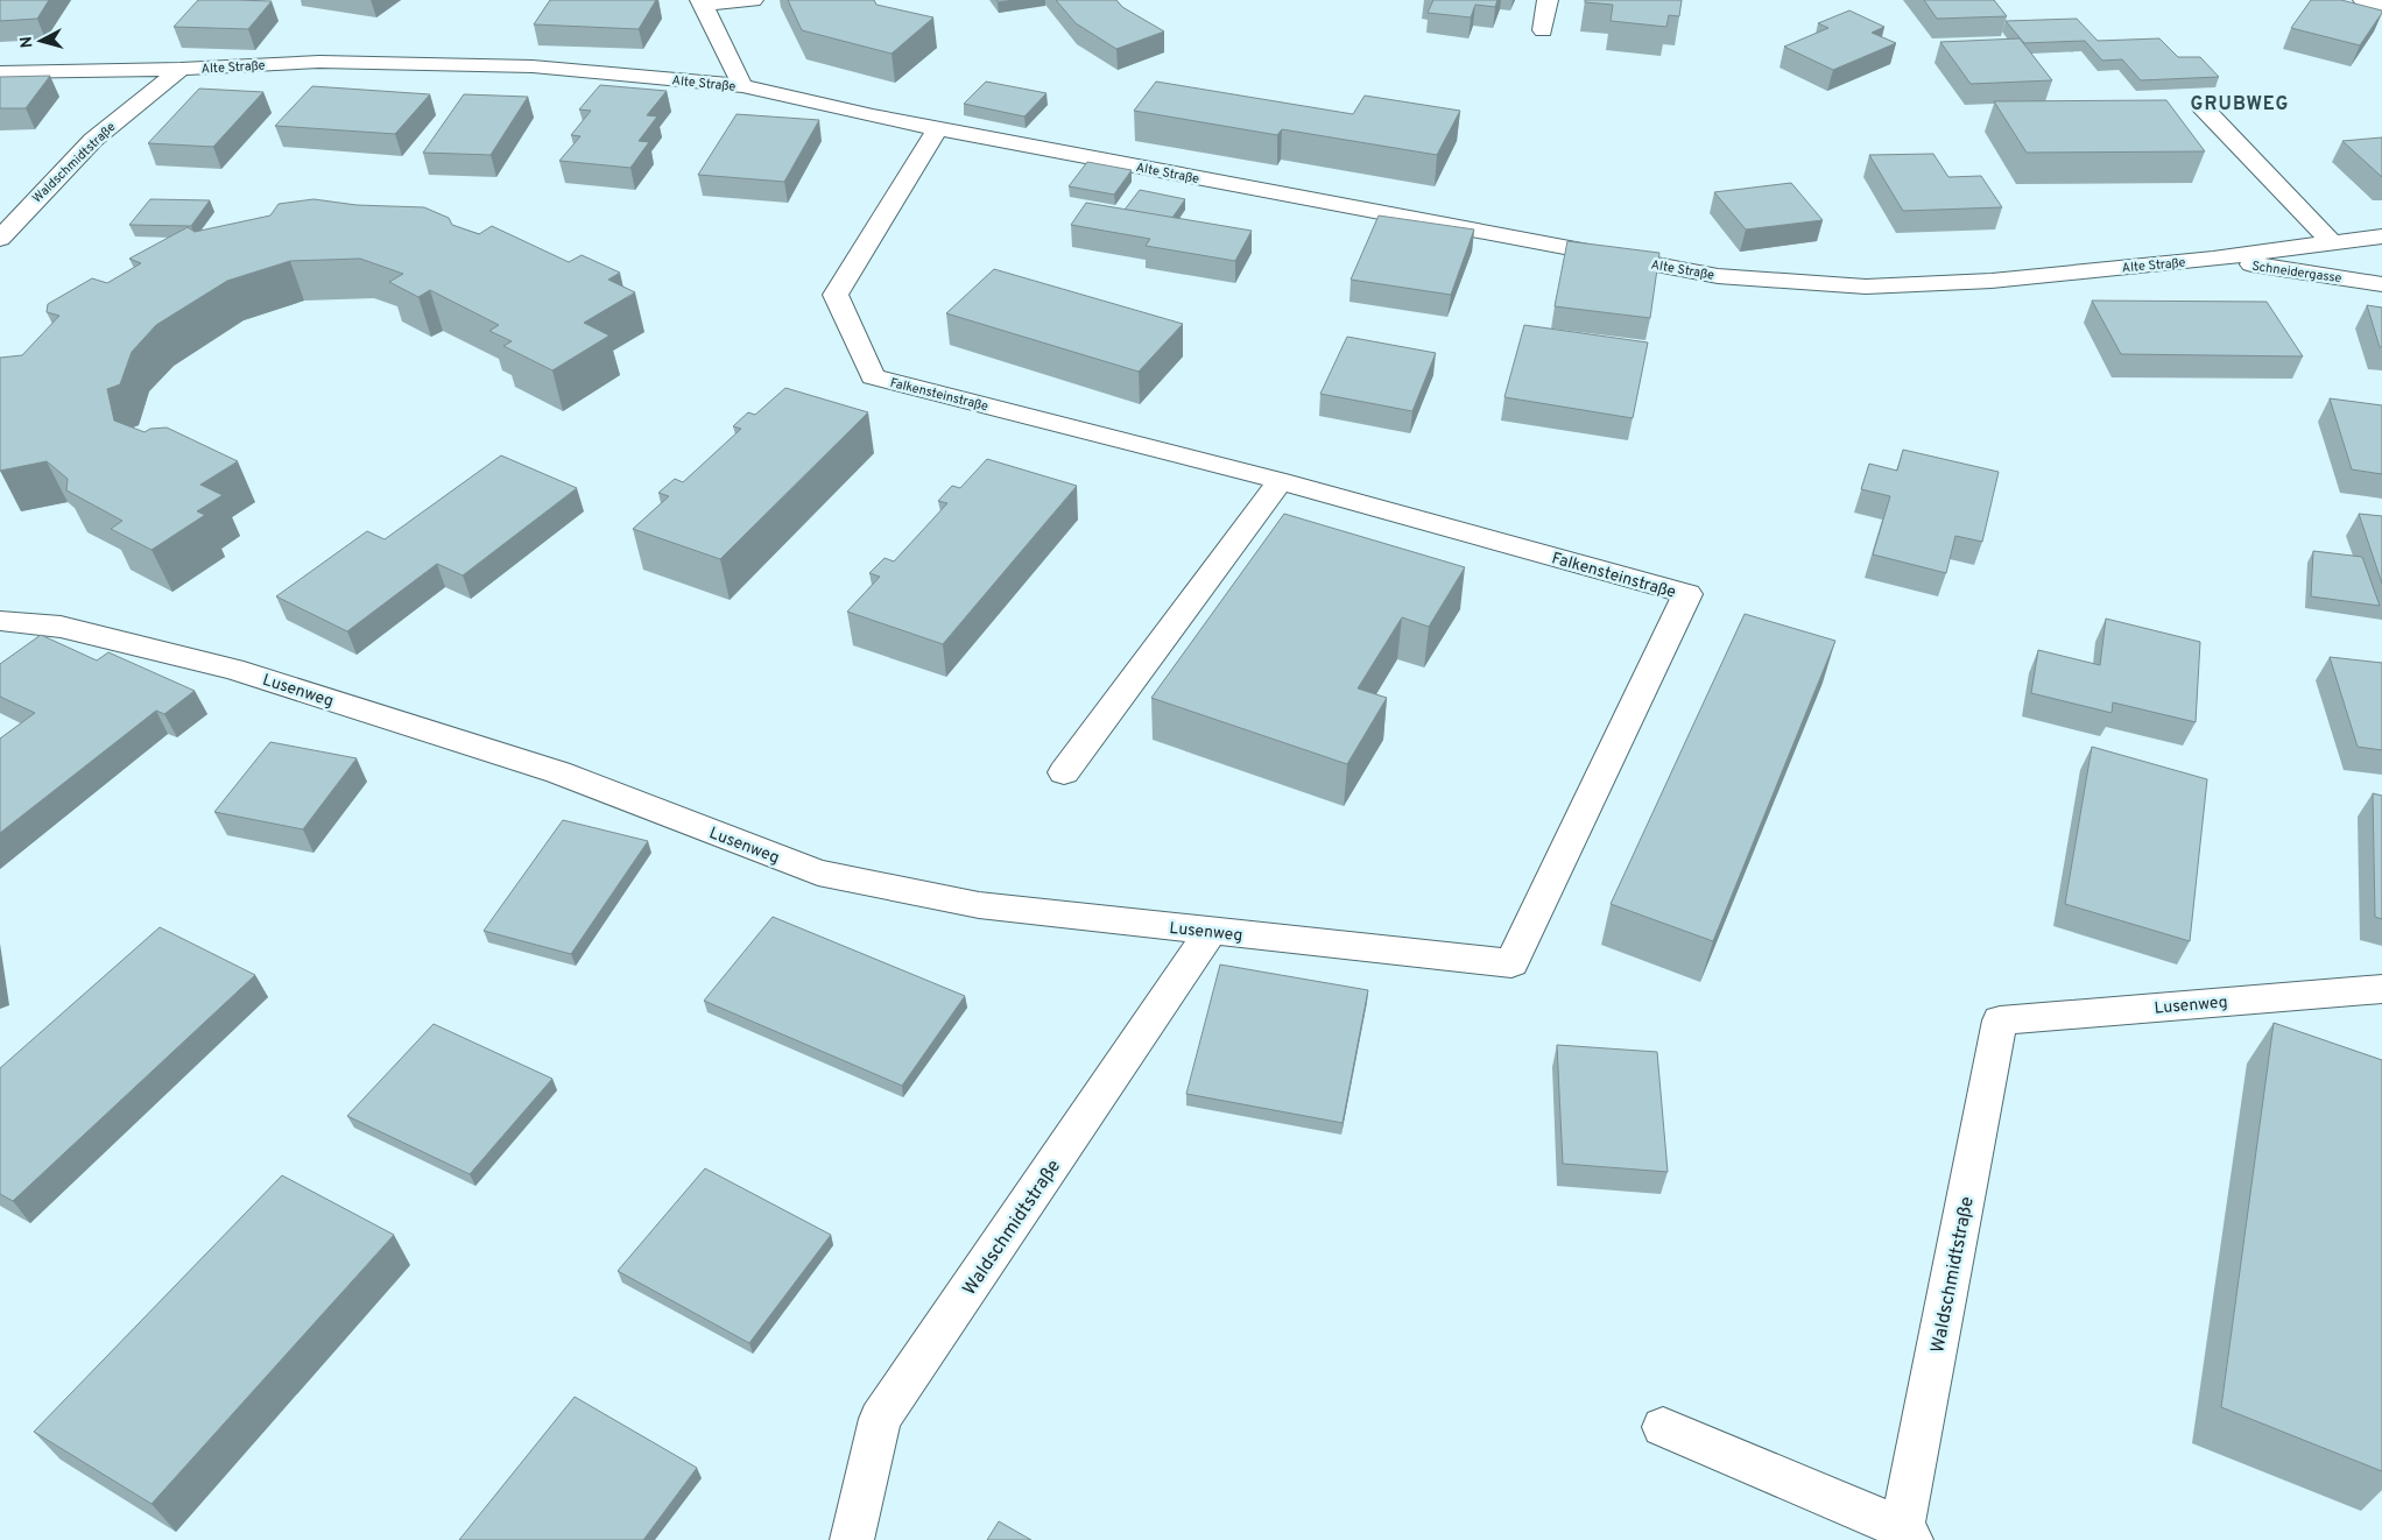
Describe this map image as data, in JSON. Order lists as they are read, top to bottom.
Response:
{
  "streets": {
    "street": [
      "Alte Straße",
      "Waldschmidtstraße",
      "Schneidergasse",
      "Falkensteinstraße",
      "Lusenweg"
    ]
  },
  "crossings": [
    ["Alte Straße", "Waldschmidtstraße"],
    ["Alte Straße", "Schneidergasse"],
    ["Alte Straße", "Falkensteinstraße"],
    ["Waldschmidtstraße", "Lusenweg"],
    ["Falkensteinstraße", "Lusenweg"]
  ],
  "districts": ["GRUBWEG"],
  "north": "left"
}
